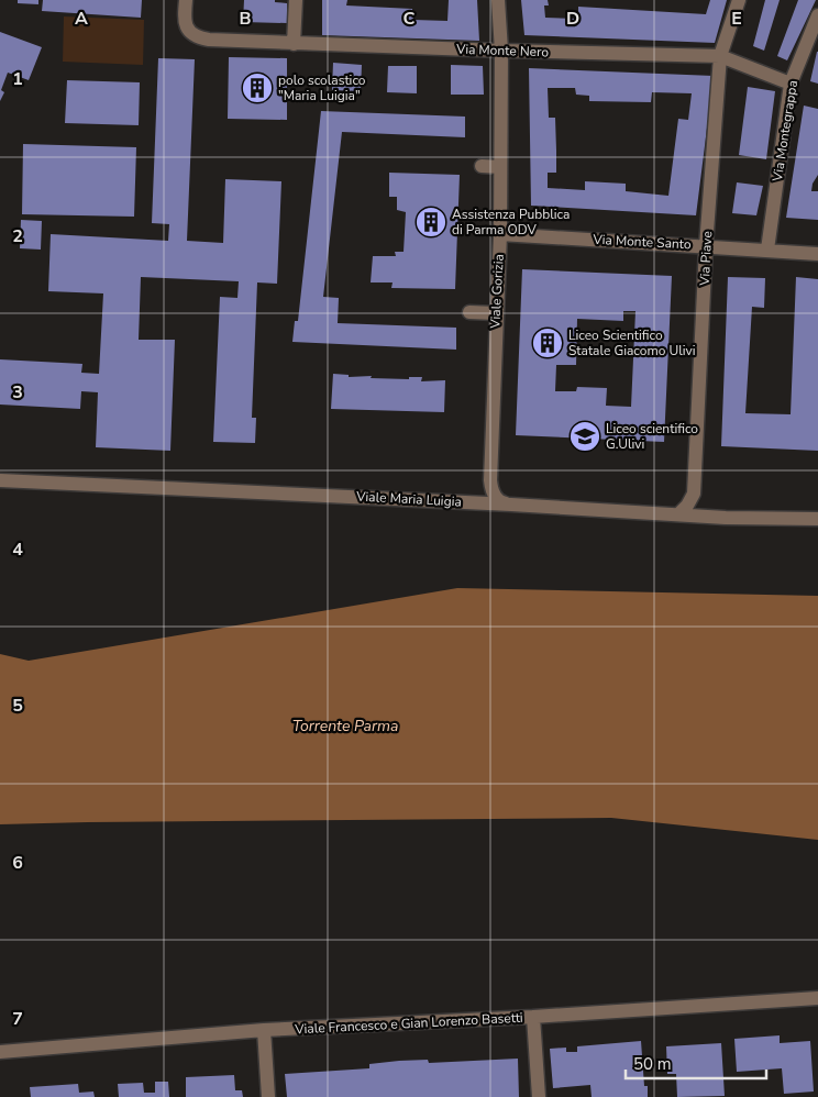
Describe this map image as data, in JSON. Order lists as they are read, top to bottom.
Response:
{
  "streets": {
    "street": [
      "Via Monte Nero",
      "Via Montegrappa",
      "Via Monte Santo",
      "Via Piave",
      "Viale Gorizia",
      "Viale Maria Luigia",
      "Viale Francesco e Gian Lorenzo Basetti"
    ]
  },
  "crossings": [
    ["Via Monte Nero", "Via Montegrappa"],
    ["Via Monte Nero", "Via Piave"],
    ["Via Monte Nero", "Viale Gorizia"],
    ["Via Montegrappa", "Via Monte Santo"],
    ["Via Monte Santo", "Via Piave"],
    ["Via Monte Santo", "Viale Gorizia"],
    ["Via Piave", "Viale Maria Luigia"],
    ["Viale Gorizia", "Viale Maria Luigia"]
  ],
  "water": ["Torrente Parma"],
  "places": {
    "building": ["polo scolastico \"Maria Luigia\"", "Assistenza Pubblica di Parma ODV", "Liceo Scientifico Statale Giacomo Ulivi"],
    "school or university": ["Liceo scientifico G.Ulivi"]
  },
  "scale_bar": "50 m",
  "grid": {
    "columns": [
      "A",
      "B",
      "C",
      "D",
      "E"
    ],
    "rows": [
      "1",
      "2",
      "3",
      "4",
      "5",
      "6",
      "7"
    ]
  }
}
